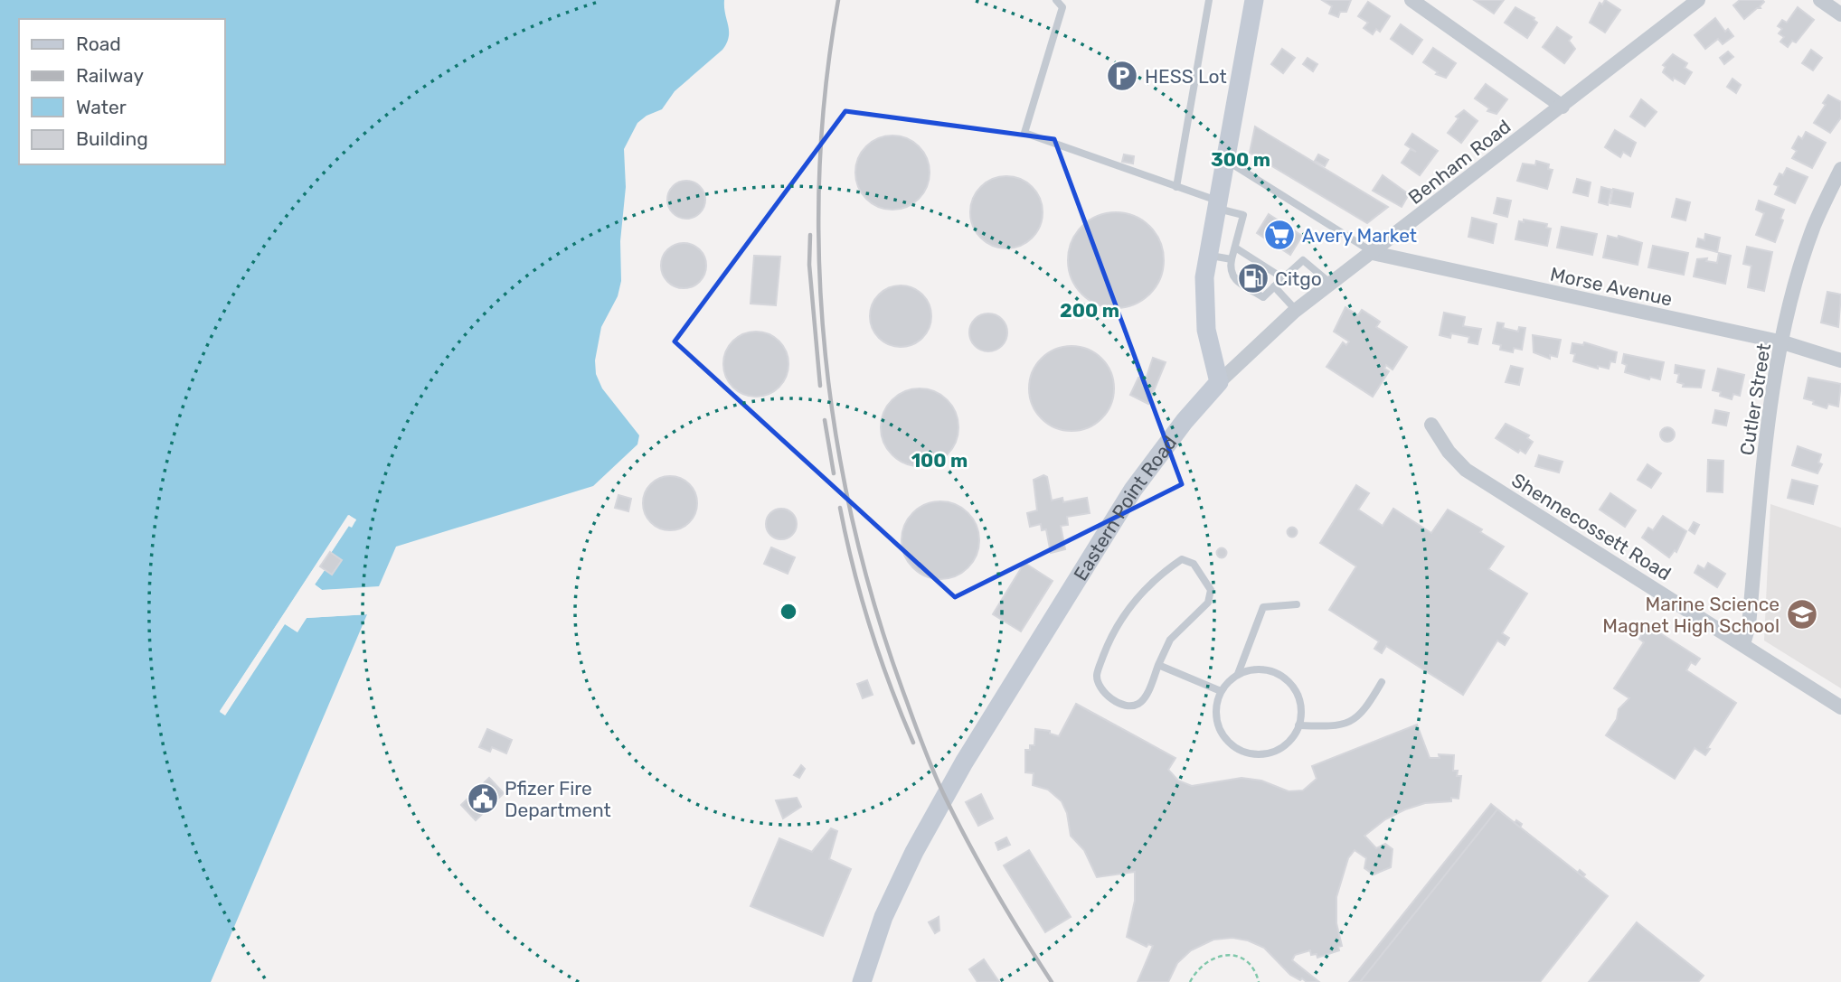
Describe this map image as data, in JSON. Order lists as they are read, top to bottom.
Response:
{
  "streets": {
    "main road": ["Eastern Point Road"],
    "street": [
      "Benham Road",
      "Morse Avenue",
      "Cutler Street",
      "Shennecossett Road"
    ]
  },
  "crossings": [
    ["Benham Road", "Morse Avenue"],
    ["Benham Road", "Eastern Point Road"],
    ["Morse Avenue", "Cutler Street"],
    ["Cutler Street", "Shennecossett Road"]
  ],
  "places": {
    "parking": ["HESS Lot"],
    "supermarket": ["Avery Market"],
    "fuel station": ["Citgo"],
    "school or university": ["Marine Science Magnet High School"],
    "public building": ["Pfizer Fire Department"]
  },
  "legend": [
    "Road",
    "Railway",
    "Water",
    "Building"
  ],
  "rings": ["300 m", "200 m", "100 m"]
}
